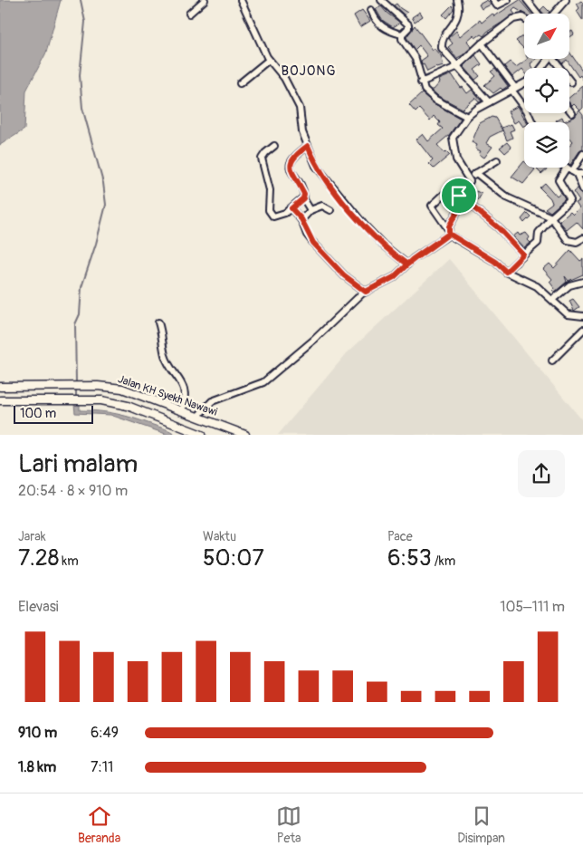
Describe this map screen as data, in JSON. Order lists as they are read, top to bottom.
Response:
{
  "streets": {
    "main road": ["Jalan KH Syekh Nawawi"]
  },
  "districts": ["BOJONG"],
  "scale_bar": "100 m",
  "north": "top right",
  "page": {
    "scale": "100 m",
    "heading": ["Lari malam", "20:54 · 8 × 910 m"],
    "stats": [
      ["Jarak", "7.28 km"],
      ["Waktu", "50:07"],
      ["Pace", "6:53 /km"]
    ],
    "chart": ["Elevasi", "105–111 m"],
    "list": [
      {
        "name": "910 m",
        "note": "6:49"
      },
      {
        "name": "1.8 km",
        "note": "7:11"
      }
    ],
    "tabs": ["Beranda", "Peta", "Disimpan"]
  }
}
